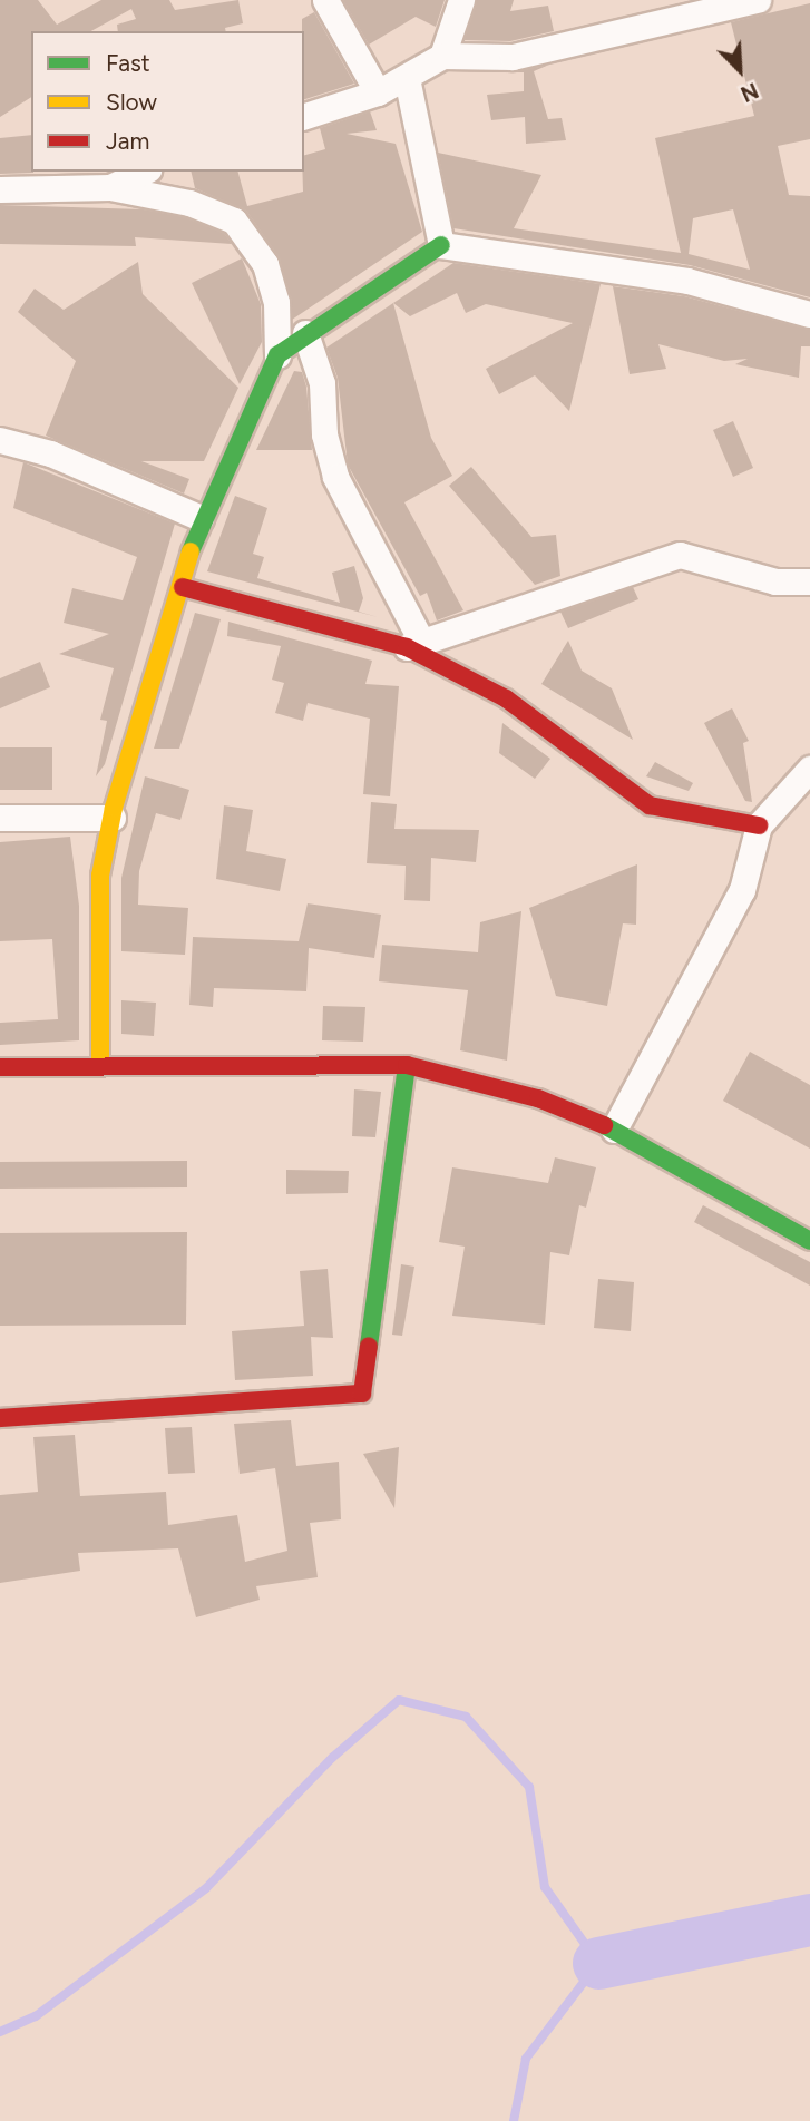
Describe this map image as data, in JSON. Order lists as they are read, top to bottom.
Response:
{
  "legend": ["Fast", "Slow", "Jam"],
  "north": "bottom right"
}
